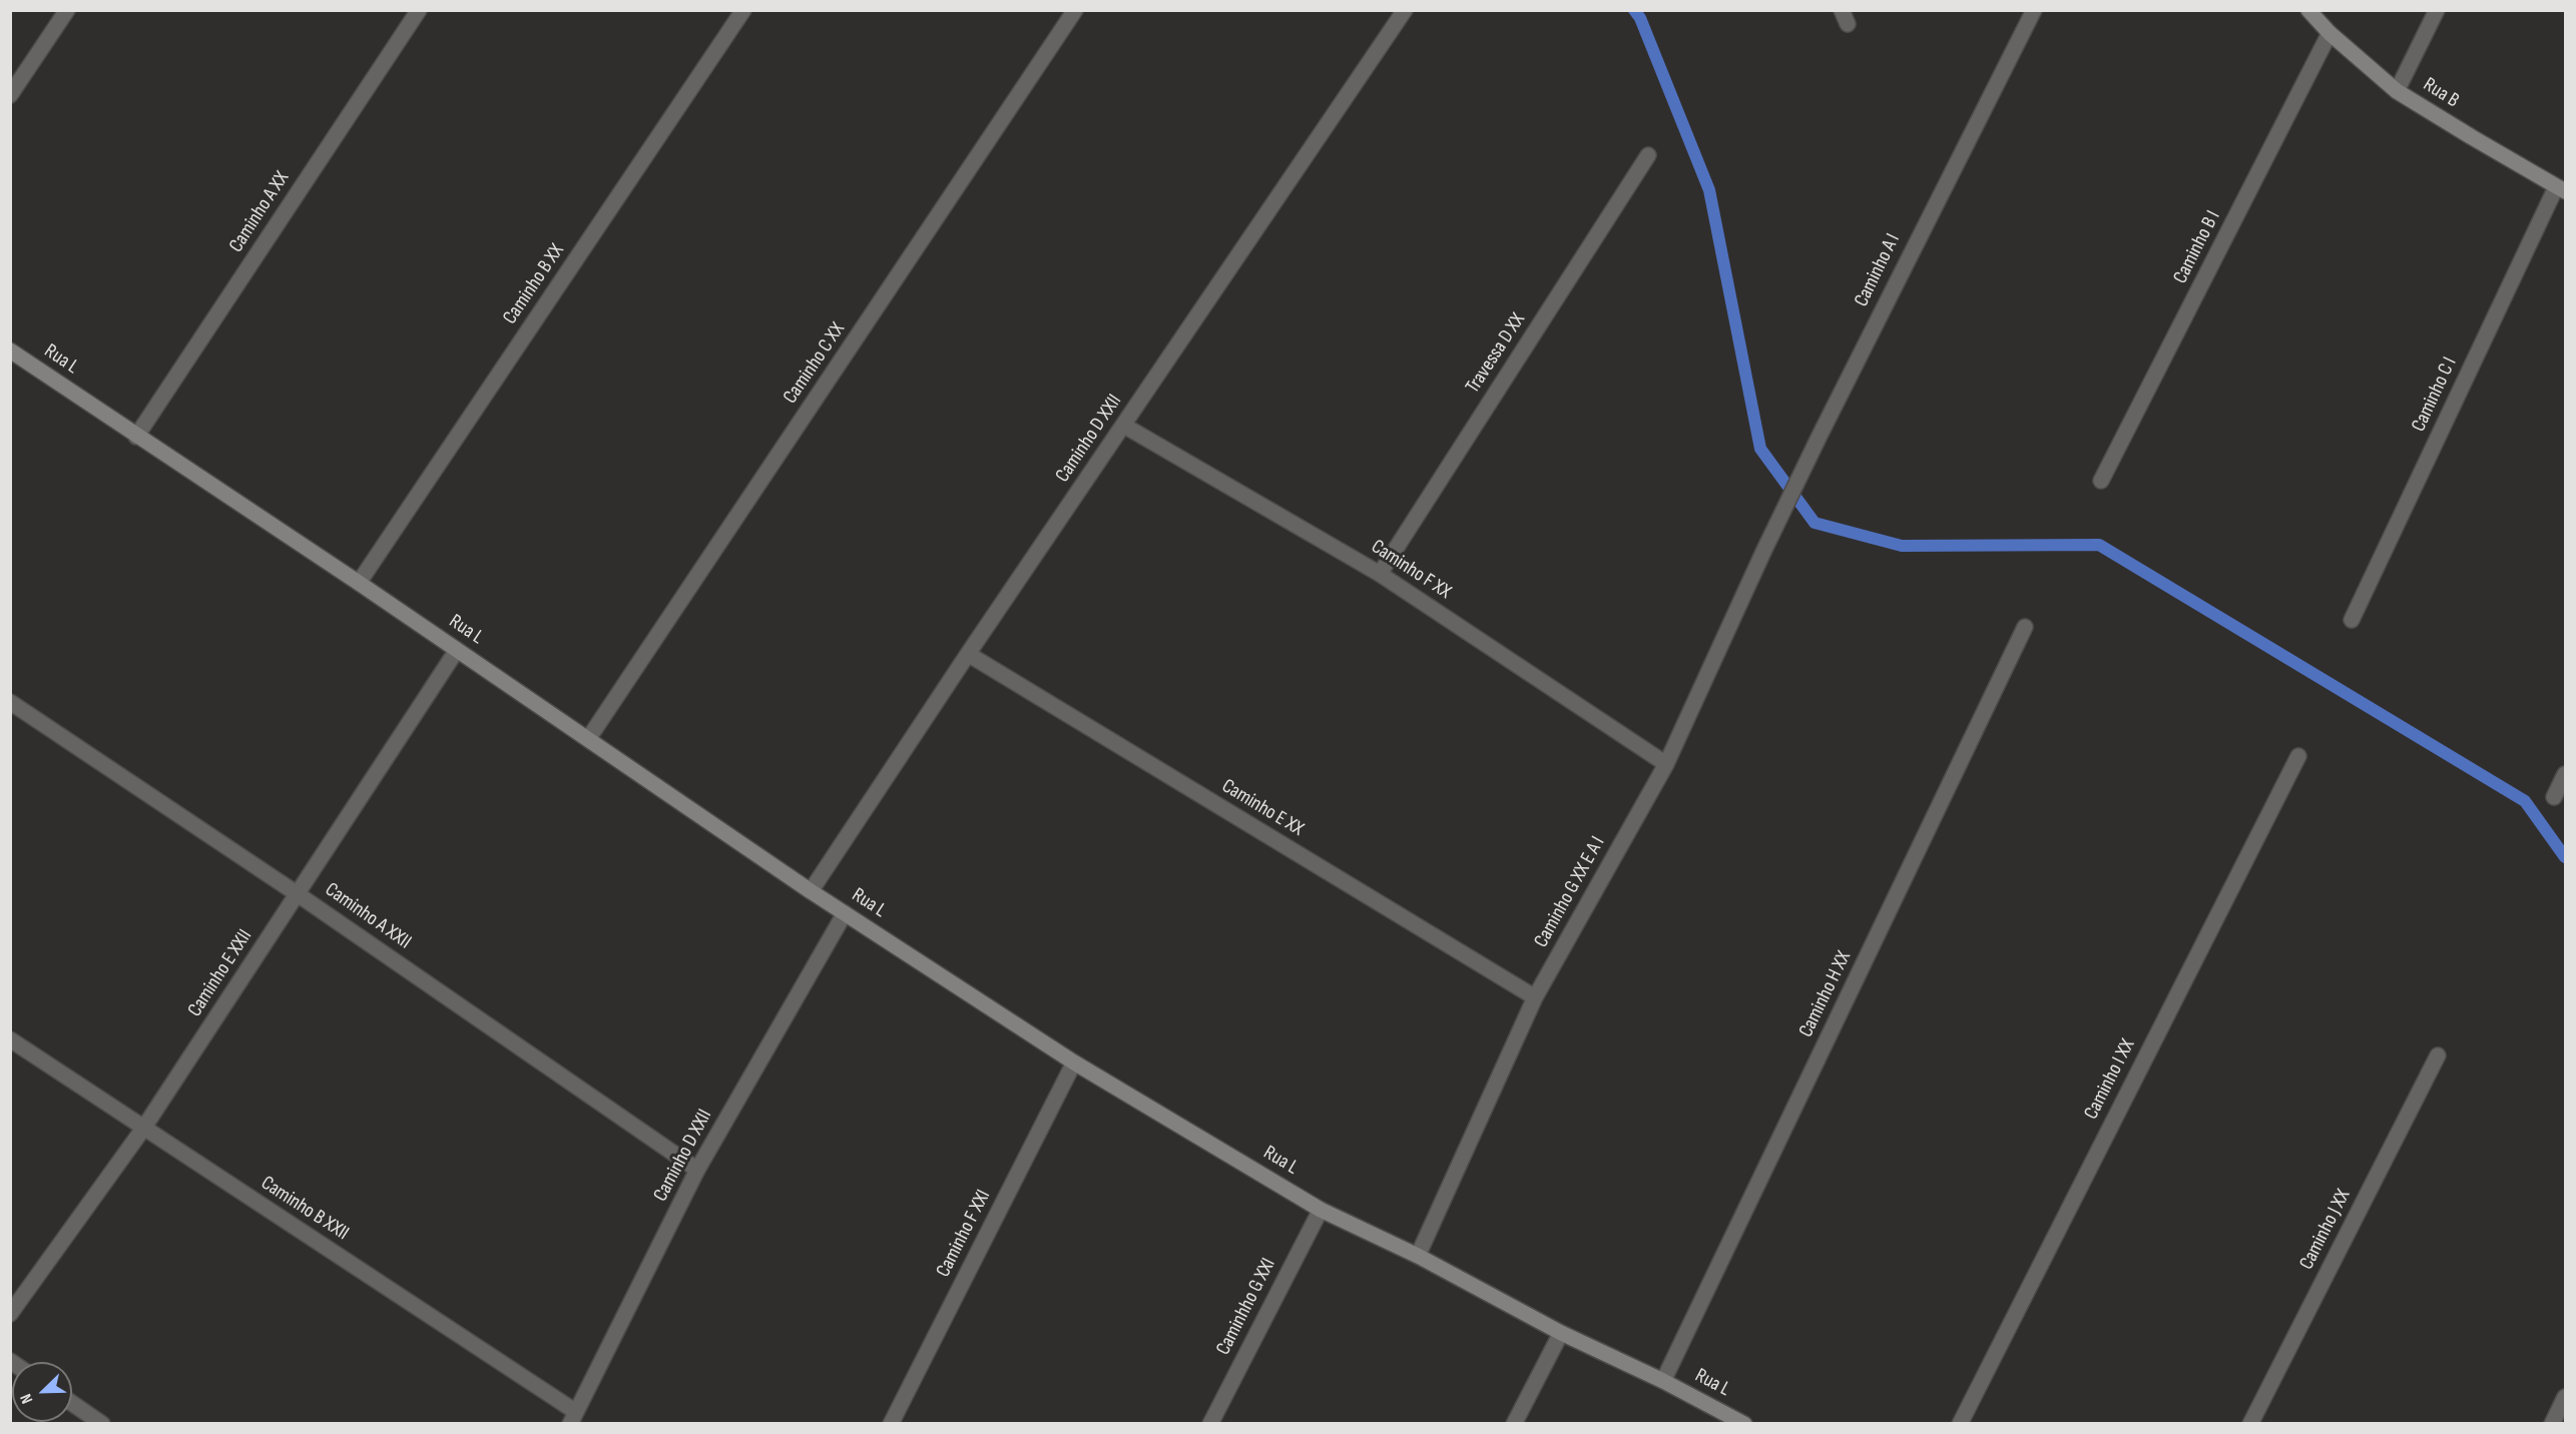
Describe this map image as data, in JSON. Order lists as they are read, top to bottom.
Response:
{
  "streets": {
    "street": [
      "Rua B",
      "Caminho A XX",
      "Caminho B I",
      "Caminho A I",
      "Caminho B XX",
      "Travessa D XX",
      "Rua L",
      "Caminho C XX",
      "Caminho C I",
      "Caminho D XXII",
      "Caminho F XX",
      "Caminho E XX",
      "Caminho G XX E A I",
      "Caminho A XXII",
      "Caminho E XXII",
      "Caminho H XX",
      "Caminho I XX",
      "Caminho B XXII",
      "Caminho J XX",
      "Caminho F XXI",
      "Caminhho G XXI"
    ]
  },
  "crossings": [
    ["Rua B", "Caminho B I"],
    ["Rua B", "Caminho C I"],
    ["Caminho A XX", "Rua L"],
    ["Caminho A I", "Caminho G XX E A I"],
    ["Caminho B XX", "Rua L"],
    ["Travessa D XX", "Caminho F XX"],
    ["Rua L", "Caminho C XX"],
    ["Rua L", "Caminho D XXII"],
    ["Rua L", "Caminho G XX E A I"],
    ["Rua L", "Caminho E XXII"],
    ["Rua L", "Caminho H XX"],
    ["Rua L", "Caminho F XXI"],
    ["Rua L", "Caminhho G XXI"],
    ["Caminho D XXII", "Caminho F XX"],
    ["Caminho D XXII", "Caminho E XX"],
    ["Caminho D XXII", "Caminho A XXII"],
    ["Caminho D XXII", "Caminho B XXII"],
    ["Caminho F XX", "Caminho G XX E A I"],
    ["Caminho E XX", "Caminho G XX E A I"],
    ["Caminho A XXII", "Caminho E XXII"],
    ["Caminho E XXII", "Caminho B XXII"]
  ],
  "north": "bottom left"
}
